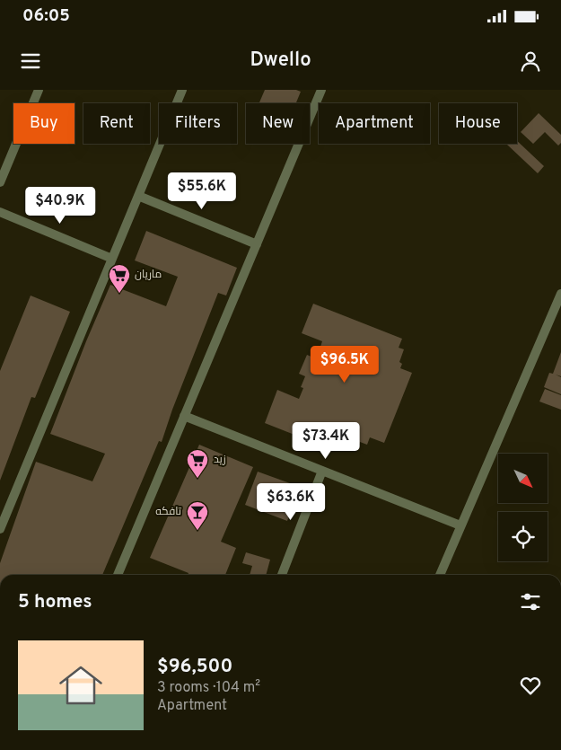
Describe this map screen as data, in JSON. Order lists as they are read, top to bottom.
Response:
{
  "places": {
    "supermarket": ["ماريان", "زيد"],
    "bar": ["تافكه"]
  },
  "north": "bottom right",
  "page": {
    "status": "06:05",
    "header": "Dwello",
    "chip": [
      "Buy",
      "Rent",
      "Filters",
      "New",
      "Apartment",
      "House"
    ],
    "price": [
      "$55.6K",
      "$40.9K",
      "$96.5K",
      "$73.4K",
      "$63.6K"
    ],
    "heading": "5 homes",
    "list": [
      {
        "name": "$96,500",
        "note": "3 rooms · 104 m² · Apartment"
      }
    ]
  }
}
